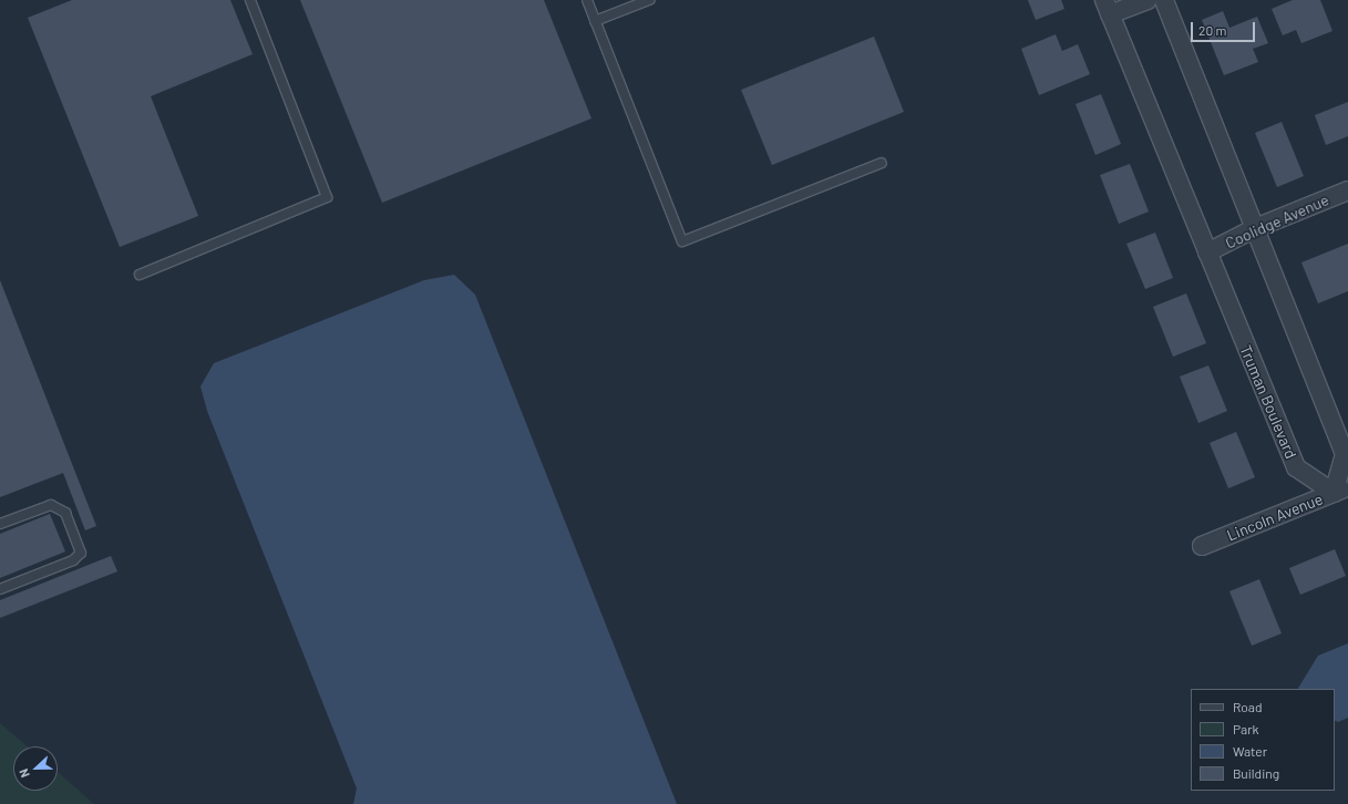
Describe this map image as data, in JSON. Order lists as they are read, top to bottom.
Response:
{
  "streets": {
    "street": ["Coolidge Avenue", "Truman Boulevard", "Lincoln Avenue"]
  },
  "crossings": [
    ["Coolidge Avenue", "Truman Boulevard"],
    ["Truman Boulevard", "Lincoln Avenue"]
  ],
  "legend": [
    "Road",
    "Park",
    "Water",
    "Building"
  ],
  "scale_bar": "20 m",
  "north": "left"
}
